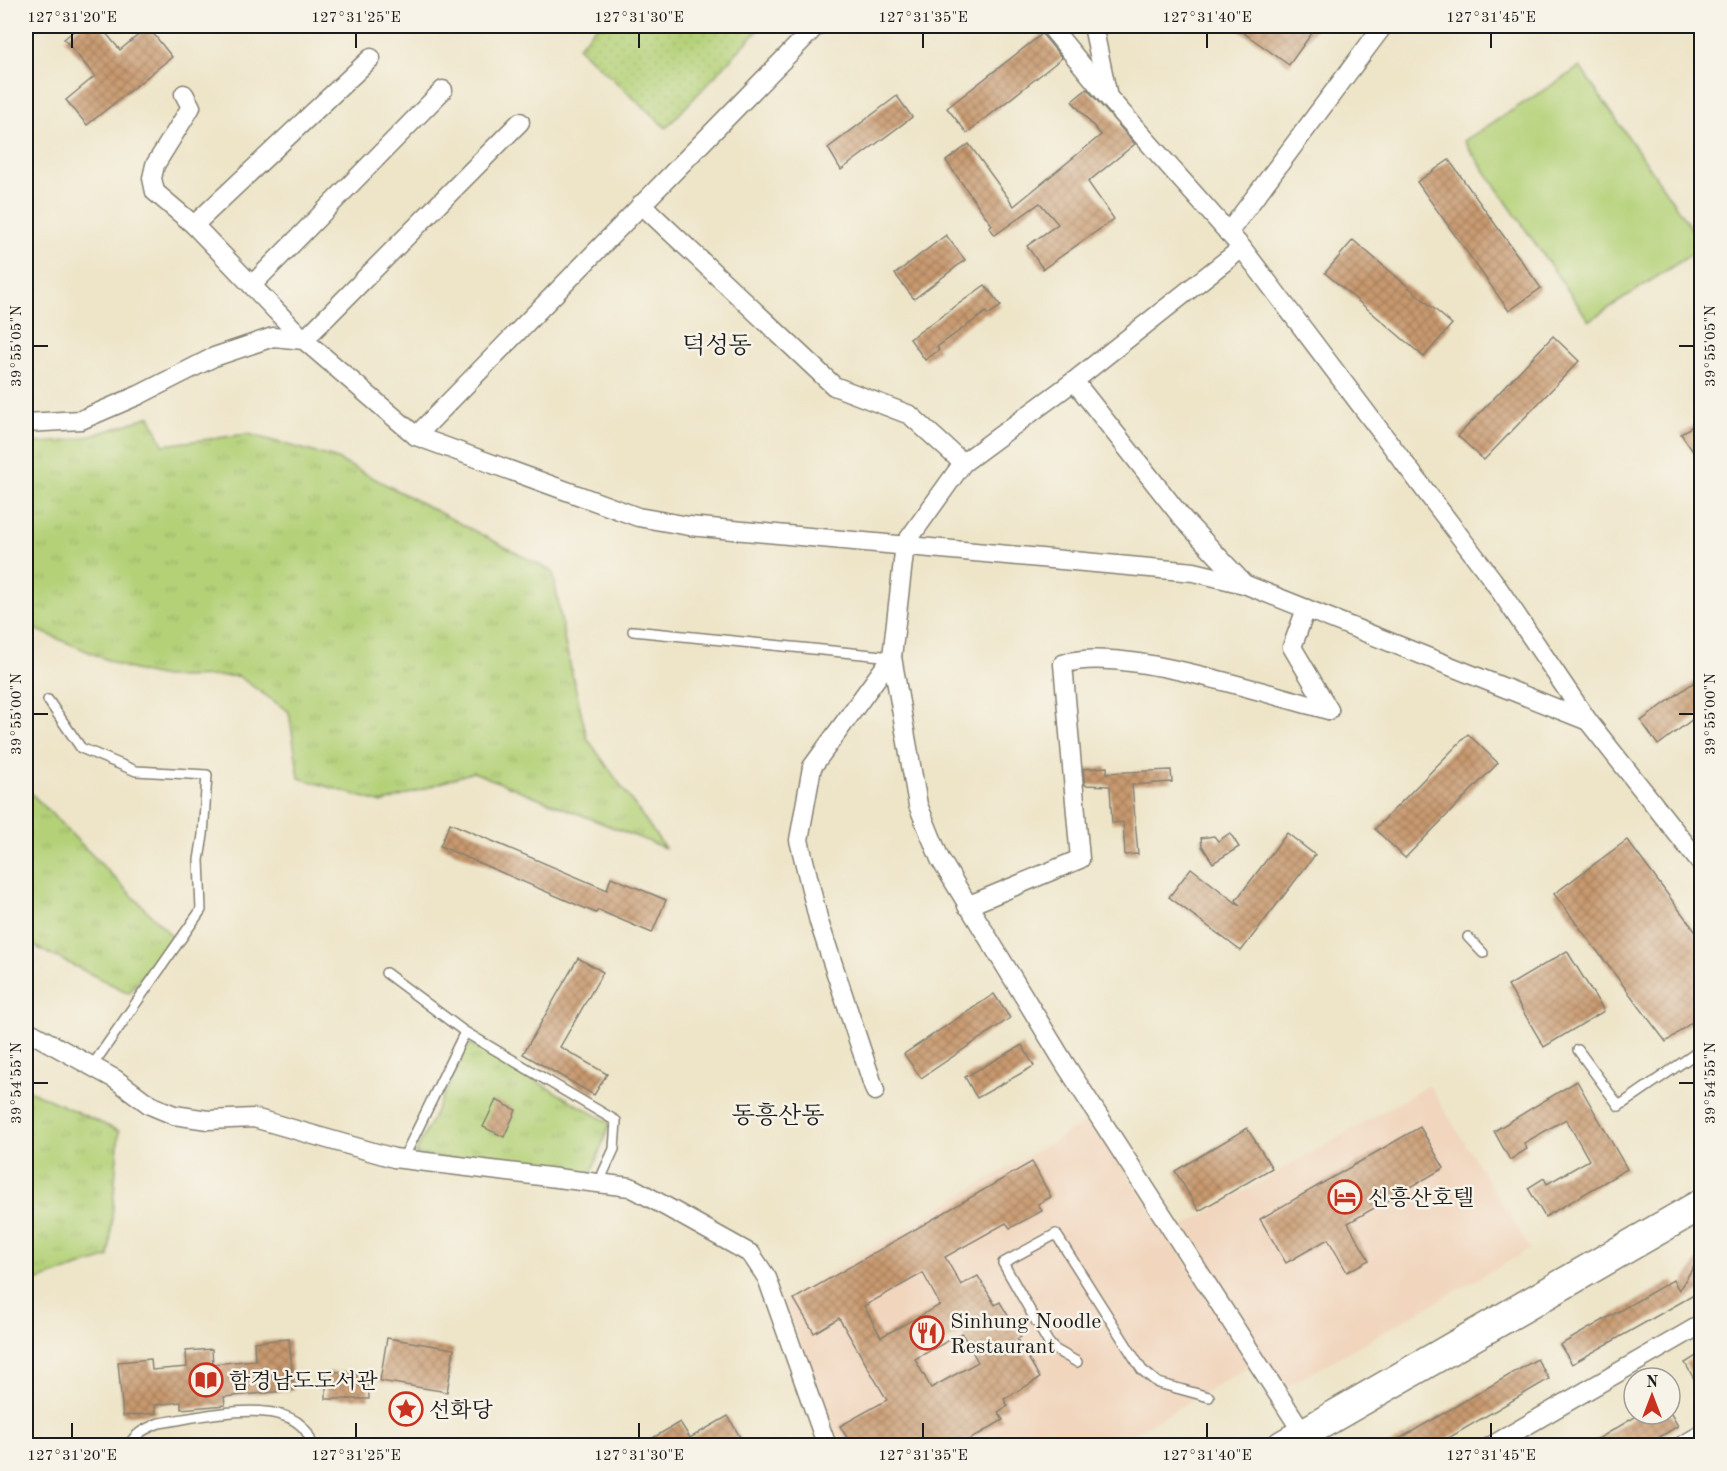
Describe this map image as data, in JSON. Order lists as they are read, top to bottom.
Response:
{
  "districts": ["덕성동", "동흥산동"],
  "places": {
    "hotel": ["신흥산호텔"],
    "restaurant": ["Sinhung Noodle Restaurant"],
    "library": ["함경남도도서관"],
    "place": ["선화당"]
  },
  "north": "top",
  "coordinates": [
    "127°31'20\"E",
    "127°31'25\"E",
    "127°31'30\"E",
    "127°31'35\"E",
    "127°31'40\"E",
    "127°31'45\"E",
    "39°55'05\"N",
    "39°55'00\"N",
    "39°54'55\"N"
  ]
}
